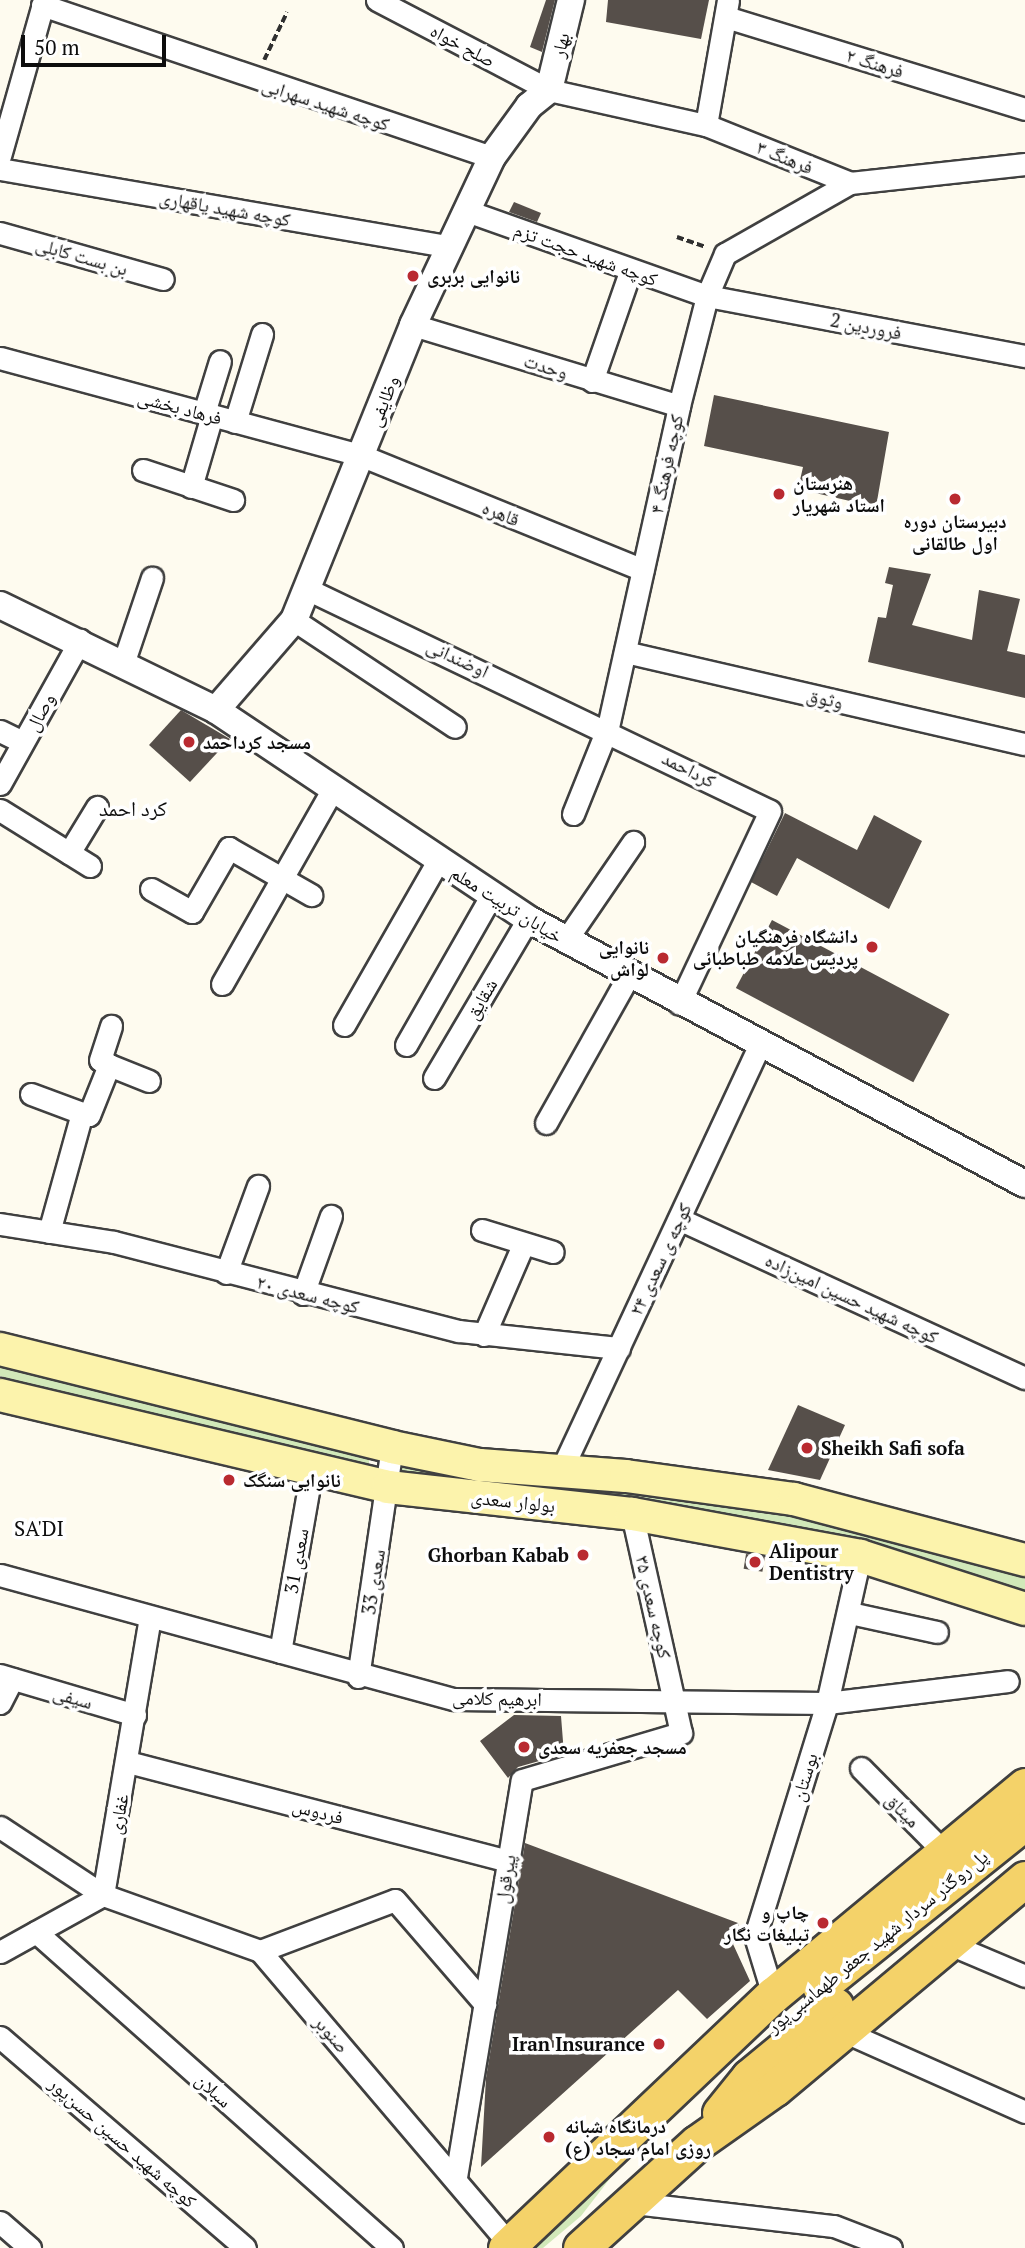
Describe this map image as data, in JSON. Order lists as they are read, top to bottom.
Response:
{
  "streets": {
    "main road": ["بولوار سعدی", "پل روگذر سردار شهید جعفر طهماسبی‌پور"],
    "street": [
      "صلح خواه",
      "بهار",
      "فرهنگ ۲",
      "کوچه شهید سهرابی",
      "فرهنگ ۳",
      "کوچه شهید یاقهاری",
      "کوچه شهید حجت تزم",
      "بن بست کابلی",
      "فروردین 2",
      "وحدت",
      "وظایفی",
      "فرهاد بخشی",
      "کوچه فرهنگ ۴",
      "قاهره",
      "اوضندانی",
      "وثوق",
      "وصال",
      "کرداحمد",
      "خیابان تربیت معلم",
      "شقایق",
      "کوچه ی سعدی ۲۴",
      "کوچه سعدی ۲۰",
      "کوچه شهید حسین امین‌زاده",
      "سعدی 31",
      "سعدی 33",
      "کوچه سعدی ۳۵",
      "سیفی",
      "ابرهیم کلامی",
      "بوستان",
      "میثاق",
      "فردوس",
      "غفاری",
      "پیرقول",
      "صنوبر",
      "سبلان",
      "کوچه شهید حسین حسن‌پور"
    ]
  },
  "crossings": [
    ["صلح خواه", "بهار"],
    ["صلح خواه", "فرهنگ ۳"],
    ["صلح خواه", "وظایفی"],
    ["بهار", "فرهنگ ۳"],
    ["بهار", "وظایفی"],
    ["کوچه شهید سهرابی", "وظایفی"],
    ["فرهنگ ۳", "وظایفی"],
    ["کوچه شهید یاقهاری", "وظایفی"],
    ["کوچه شهید حجت تزم", "فروردین 2"],
    ["کوچه شهید حجت تزم", "وظایفی"],
    ["کوچه شهید حجت تزم", "کوچه فرهنگ ۴"],
    ["فروردین 2", "کوچه فرهنگ ۴"],
    ["وحدت", "وظایفی"],
    ["وحدت", "کوچه فرهنگ ۴"],
    ["وظایفی", "فرهاد بخشی"],
    ["وظایفی", "قاهره"],
    ["وظایفی", "اوضندانی"],
    ["وظایفی", "خیابان تربیت معلم"],
    ["فرهاد بخشی", "قاهره"],
    ["کوچه فرهنگ ۴", "قاهره"],
    ["کوچه فرهنگ ۴", "اوضندانی"],
    ["کوچه فرهنگ ۴", "وثوق"],
    ["کوچه فرهنگ ۴", "کرداحمد"],
    ["اوضندانی", "کرداحمد"],
    ["وصال", "خیابان تربیت معلم"],
    ["کرداحمد", "خیابان تربیت معلم"],
    ["خیابان تربیت معلم", "شقایق"],
    ["خیابان تربیت معلم", "کوچه ی سعدی ۲۴"],
    ["کوچه ی سعدی ۲۴", "کوچه سعدی ۲۰"],
    ["کوچه ی سعدی ۲۴", "کوچه شهید حسین امین‌زاده"],
    ["کوچه ی سعدی ۲۴", "بولوار سعدی"],
    ["بولوار سعدی", "سعدی 31"],
    ["بولوار سعدی", "سعدی 33"],
    ["بولوار سعدی", "کوچه سعدی ۳۵"],
    ["بولوار سعدی", "بوستان"],
    ["سعدی 31", "ابرهیم کلامی"],
    ["سعدی 33", "ابرهیم کلامی"],
    ["کوچه سعدی ۳۵", "ابرهیم کلامی"],
    ["کوچه سعدی ۳۵", "پیرقول"],
    ["سیفی", "غفاری"],
    ["ابرهیم کلامی", "بوستان"],
    ["ابرهیم کلامی", "غفاری"],
    ["ابرهیم کلامی", "پیرقول"],
    ["فردوس", "غفاری"],
    ["فردوس", "پیرقول"],
    ["غفاری", "صنوبر"],
    ["پیرقول", "صنوبر"]
  ],
  "districts": ["کرد احمد", "SA'DI"],
  "places": [
    "نانوایی بربری",
    "هنرستان استاد شهریار",
    "دبیرستان دوره اول طالقانی",
    "مسجد کرداحمد",
    "دانشگاه فرهنگیان پردیس علامه طباطبائی",
    "نانوایی لواش",
    "Sheikh Safi sofa",
    "نانوایی سنگک",
    "Ghorban Kabab",
    "Alipour Dentistry",
    "مسجد جعفریه سعدی",
    "چاپ و تبلیغات نگار",
    "Iran Insurance",
    "درمانگاه شبانه روزی امام سجاد (ع)"
  ],
  "scale_bar": "50 m"
}
